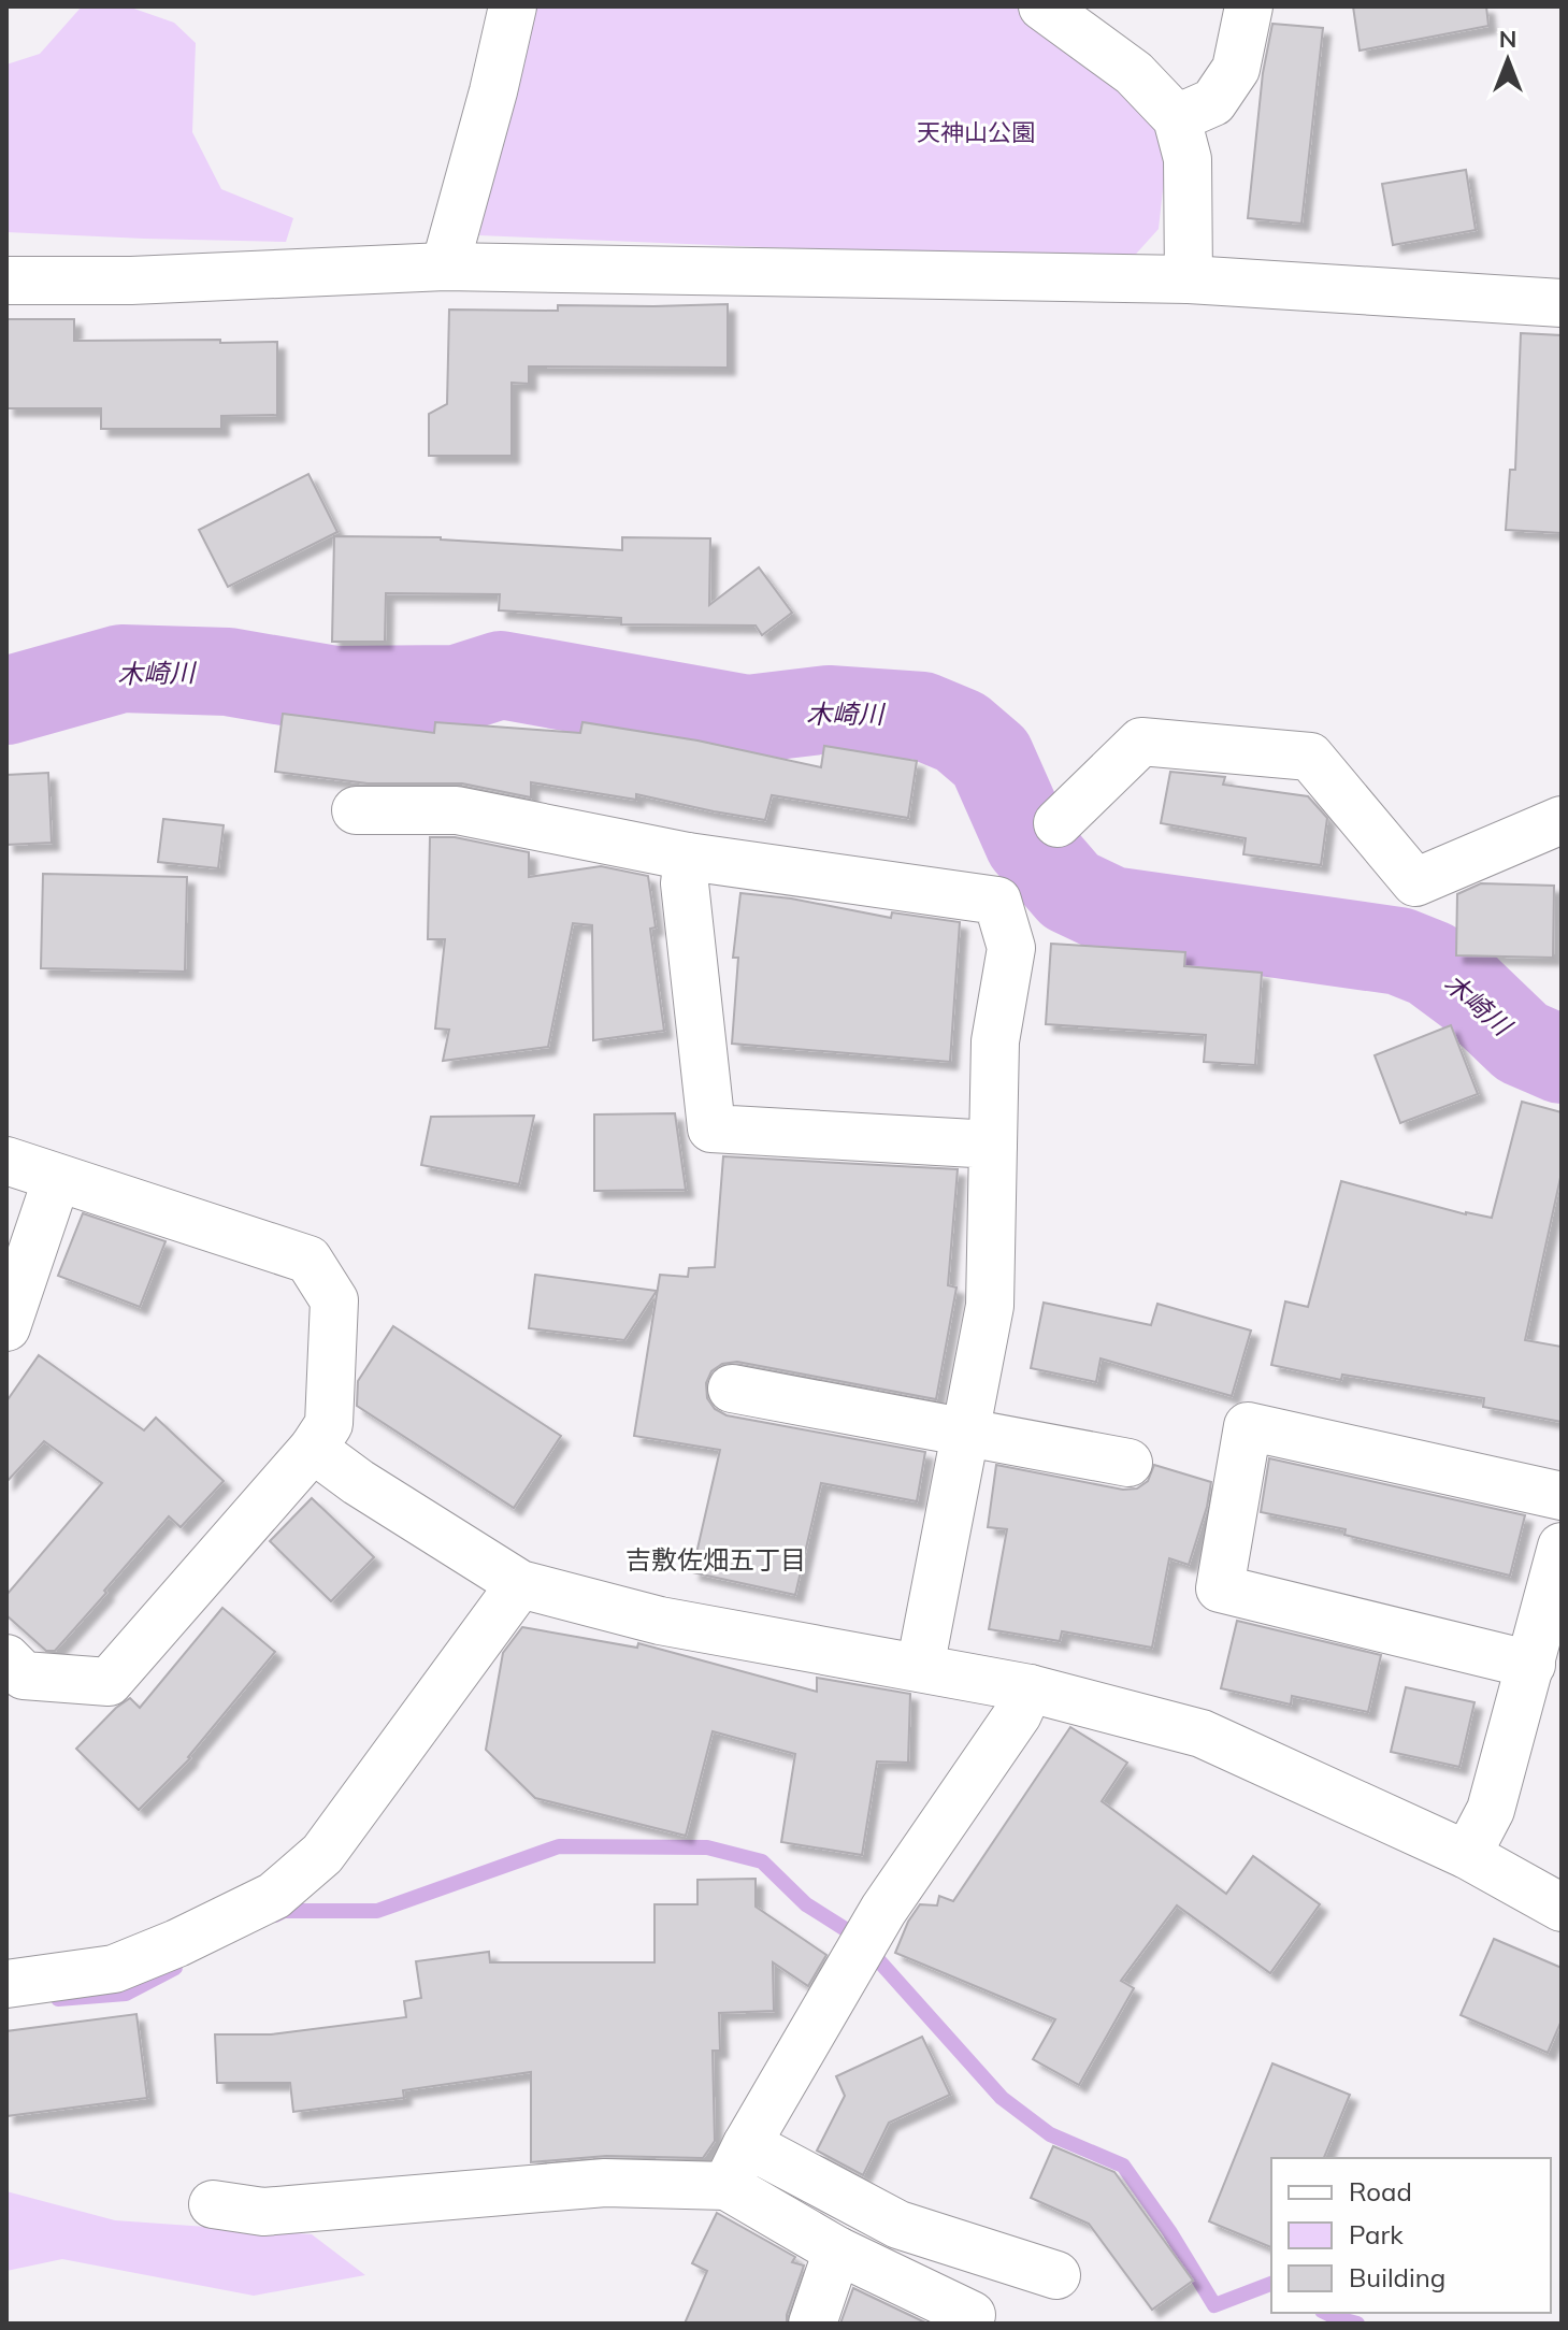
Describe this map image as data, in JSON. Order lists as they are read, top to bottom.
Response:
{
  "districts": ["吉敷佐畑五丁目"],
  "water": ["木崎川"],
  "parks": ["天神山公園"],
  "legend": ["Road", "Park", "Building"],
  "north": "top"
}
